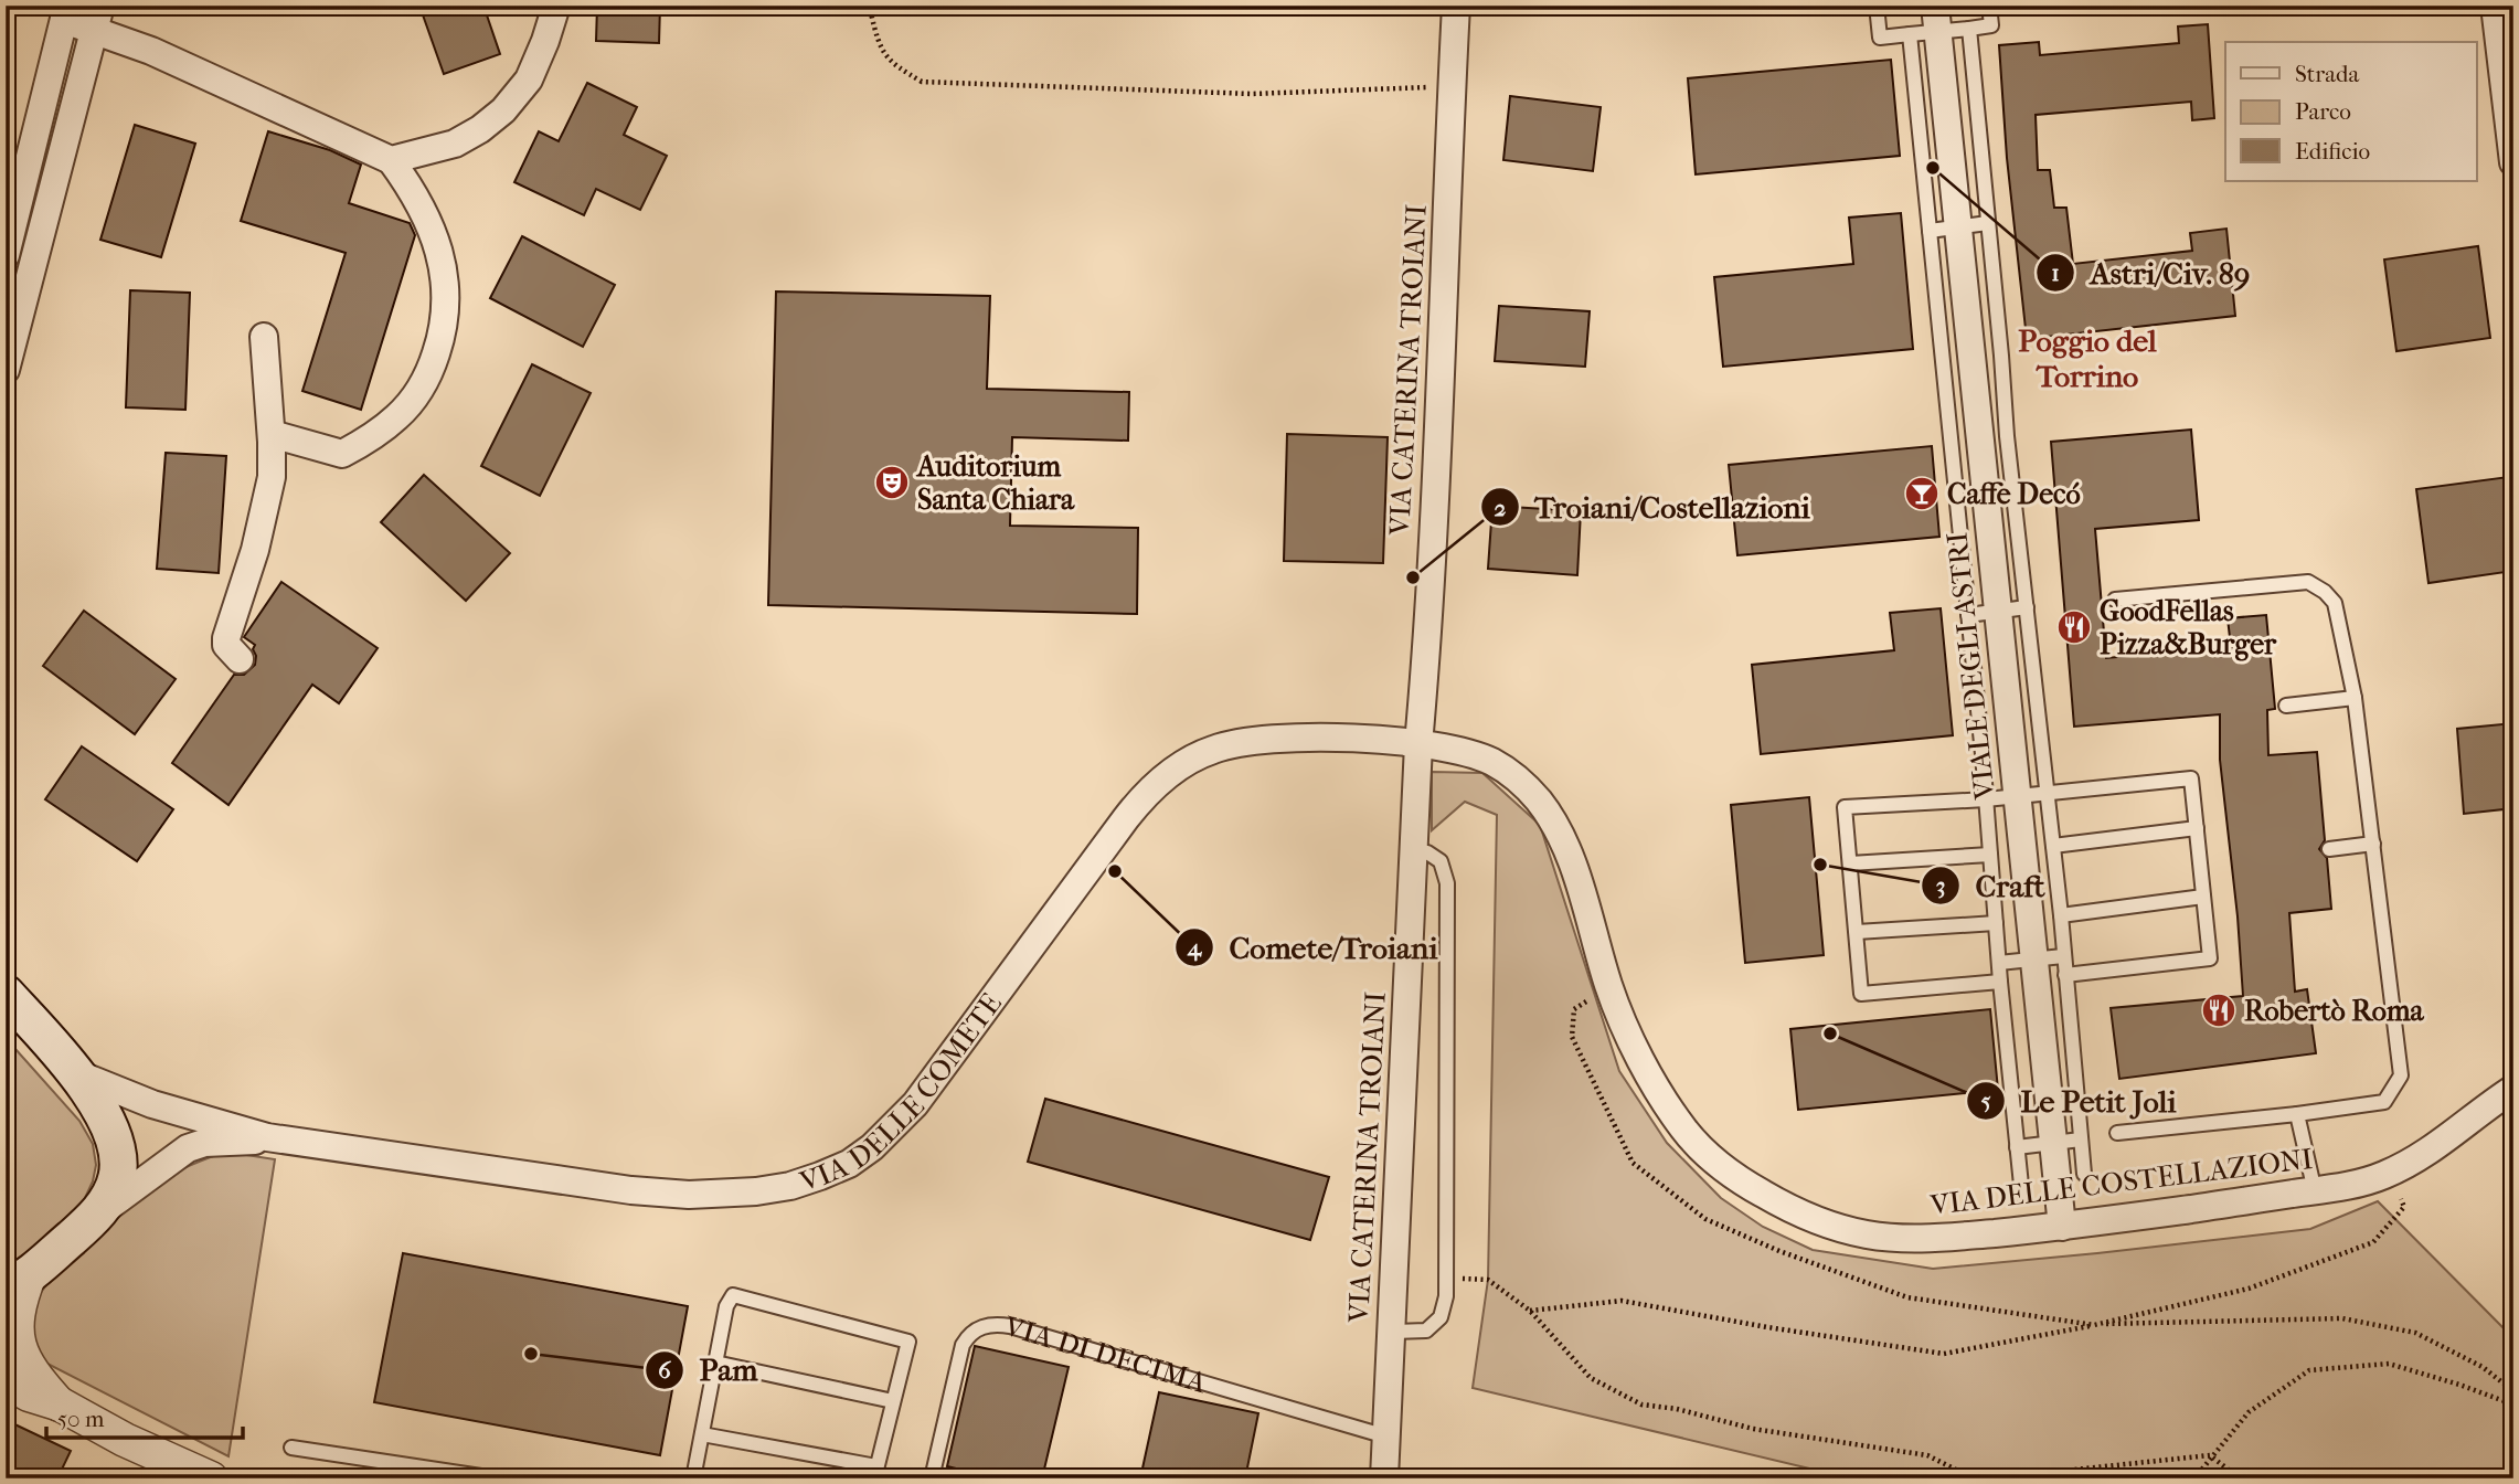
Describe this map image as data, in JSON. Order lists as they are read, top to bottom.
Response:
{
  "streets": {
    "main road": ["VIA DELLE COMETE"],
    "street": ["VIA CATERINA TROIANI", "VIALE DEGLI ASTRI", "VIA DELLE COSTELLAZIONI"],
    "lane": ["VIA DI DECIMA"]
  },
  "crossings": [
    ["VIA CATERINA TROIANI", "VIA DELLE COMETE"],
    ["VIA CATERINA TROIANI", "VIA DELLE COSTELLAZIONI"],
    ["VIA CATERINA TROIANI", "VIA DI DECIMA"],
    ["VIALE DEGLI ASTRI", "VIA DELLE COSTELLAZIONI"],
    ["VIA DELLE COMETE", "VIA DELLE COSTELLAZIONI"]
  ],
  "districts": ["Poggio del Torrino"],
  "places": {
    "other": [
      "Astri/Civ. 89",
      "Troiani/Costellazioni",
      "Craft",
      "Comete/Troiani",
      "Le Petit Joli",
      "Pam"
    ],
    "theatre": ["Auditorium Santa Chiara"],
    "bar": ["Caffe Decó"],
    "restaurant": ["GoodFellas Pizza&Burger", "Robertò Roma"]
  },
  "legend": ["Strada", "Parco", "Edificio"],
  "scale_bar": "50 m"
}
